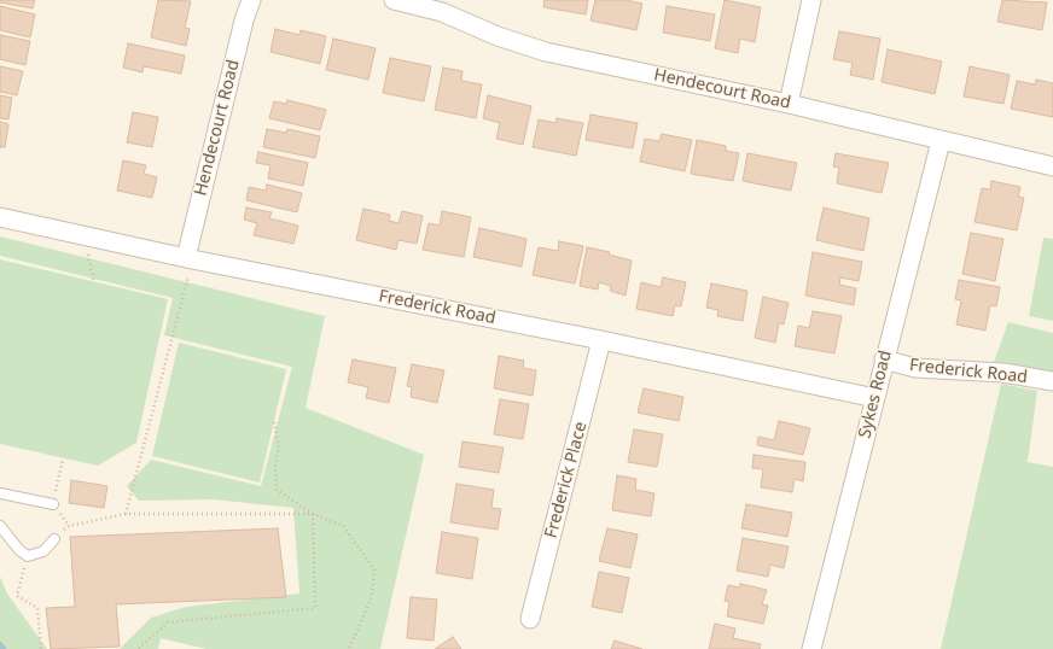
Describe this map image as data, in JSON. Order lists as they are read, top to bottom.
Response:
{
  "streets": {
    "street": [
      "Hendecourt Road",
      "Frederick Road",
      "Sykes Road",
      "Frederick Place"
    ]
  },
  "crossings": [
    ["Hendecourt Road", "Frederick Road"],
    ["Hendecourt Road", "Sykes Road"],
    ["Frederick Road", "Sykes Road"],
    ["Frederick Road", "Frederick Place"]
  ]
}
